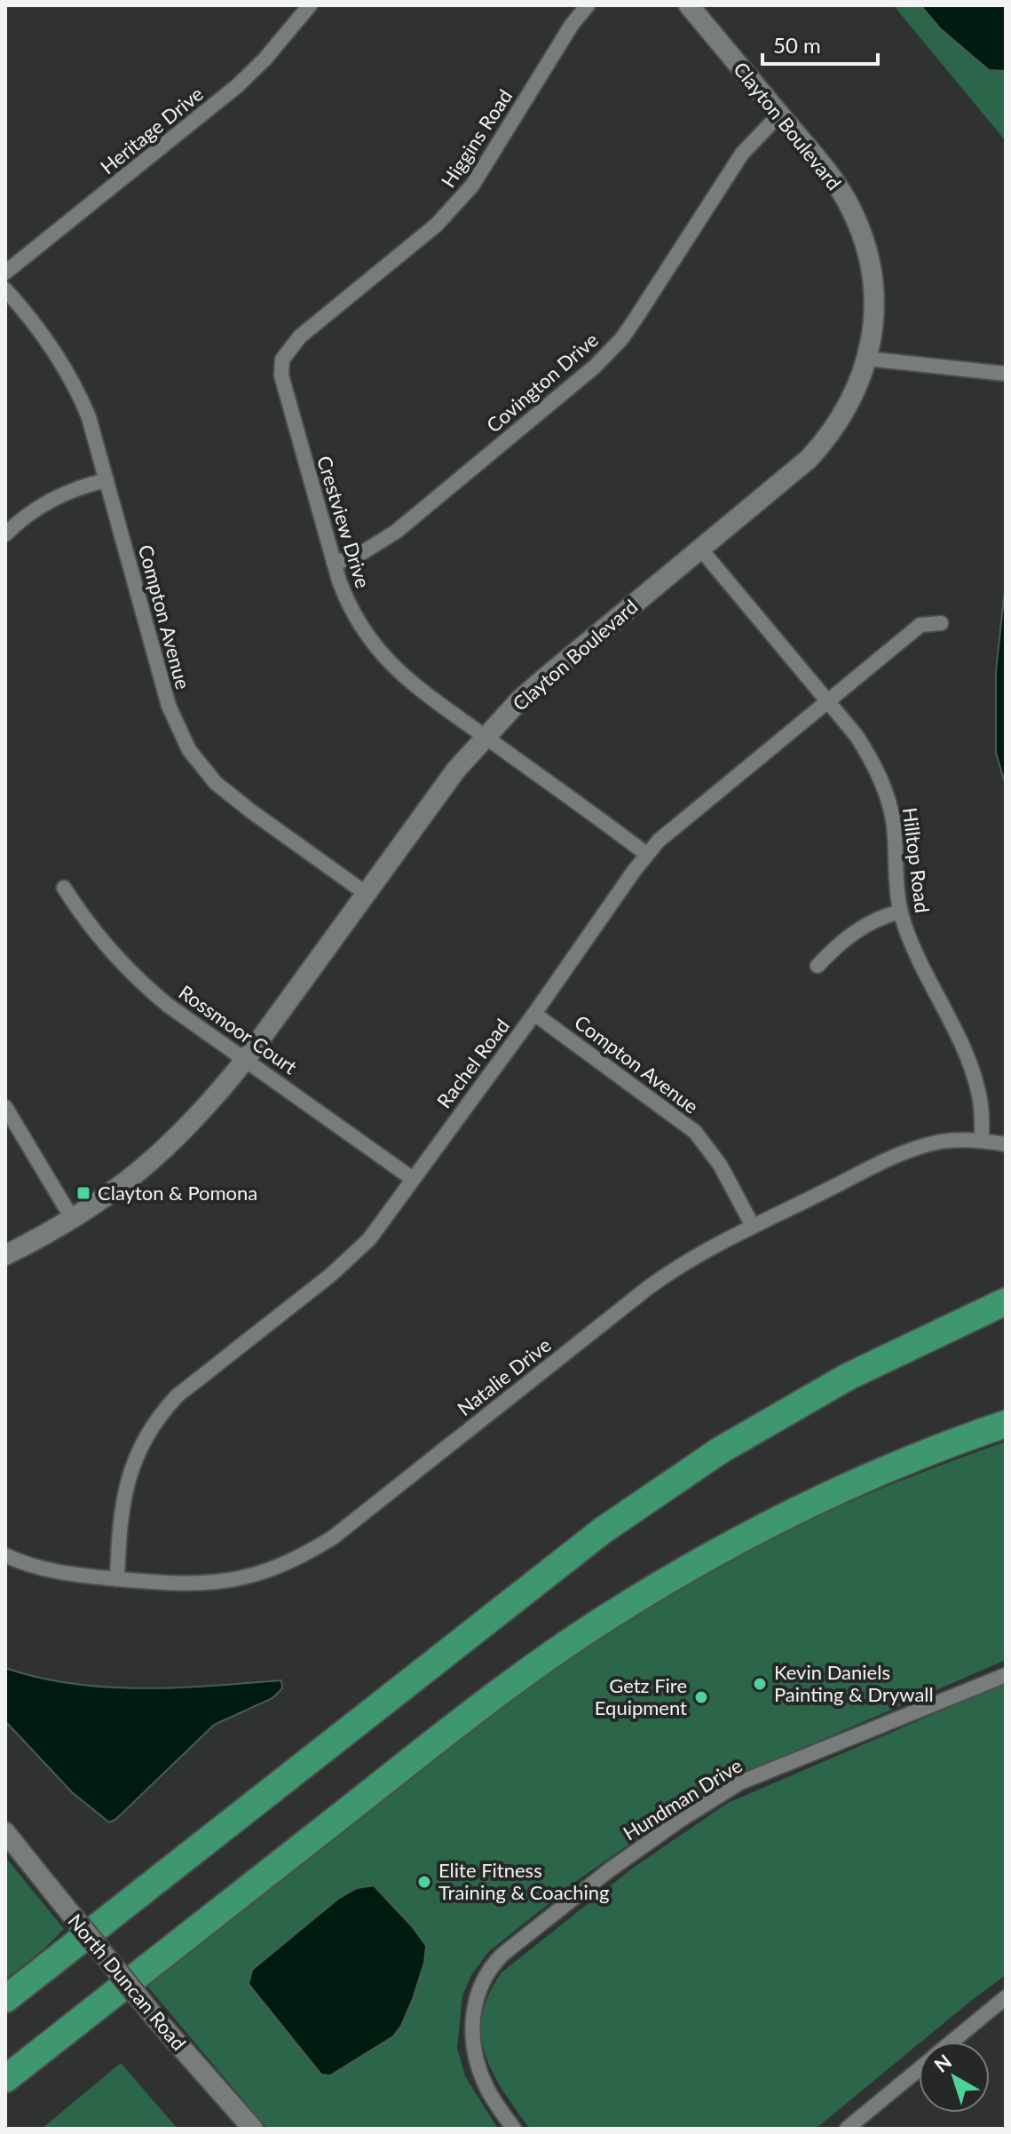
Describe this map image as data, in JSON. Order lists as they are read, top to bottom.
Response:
{
  "streets": {
    "street": [
      "Clayton Boulevard",
      "Heritage Drive",
      "Higgins Road",
      "Covington Drive",
      "Crestview Drive",
      "Compton Avenue",
      "Hilltop Road",
      "Rossmoor Court",
      "Rachel Road",
      "Natalie Drive",
      "Hundman Drive",
      "North Duncan Road"
    ]
  },
  "crossings": [
    ["Clayton Boulevard", "Covington Drive"],
    ["Clayton Boulevard", "Crestview Drive"],
    ["Clayton Boulevard", "Compton Avenue"],
    ["Clayton Boulevard", "Hilltop Road"],
    ["Clayton Boulevard", "Rossmoor Court"],
    ["Higgins Road", "Crestview Drive"],
    ["Covington Drive", "Crestview Drive"],
    ["Crestview Drive", "Rachel Road"],
    ["Compton Avenue", "Rachel Road"],
    ["Compton Avenue", "Natalie Drive"],
    ["Hilltop Road", "Rachel Road"],
    ["Hilltop Road", "Natalie Drive"],
    ["Rossmoor Court", "Rachel Road"],
    ["Rachel Road", "Natalie Drive"]
  ],
  "places": {
    "transit": ["Clayton & Pomona"],
    "other": ["Kevin Daniels Painting & Drywall", "Getz Fire Equipment", "Elite Fitness Training & Coaching"]
  },
  "scale_bar": "50 m",
  "north": "top left"
}
